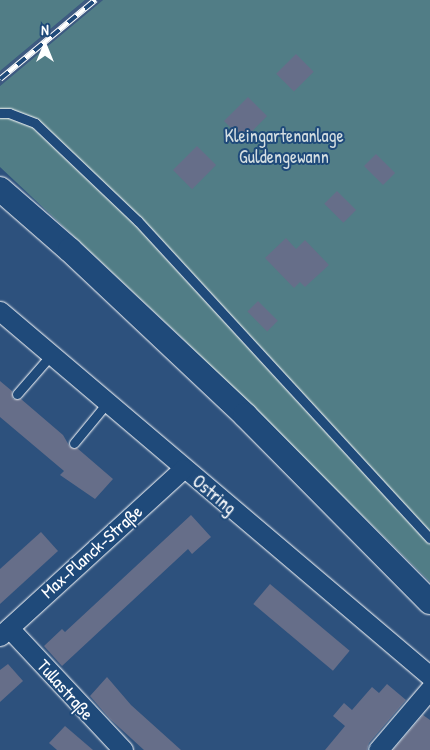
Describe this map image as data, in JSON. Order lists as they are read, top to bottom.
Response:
{
  "streets": {
    "street": ["Ostring", "Max-Planck-Straße", "Tullastraße"]
  },
  "crossings": [
    ["Ostring", "Max-Planck-Straße"],
    ["Max-Planck-Straße", "Tullastraße"]
  ],
  "parks": ["Kleingartenanlage Guldengewann"],
  "north": "top"
}
